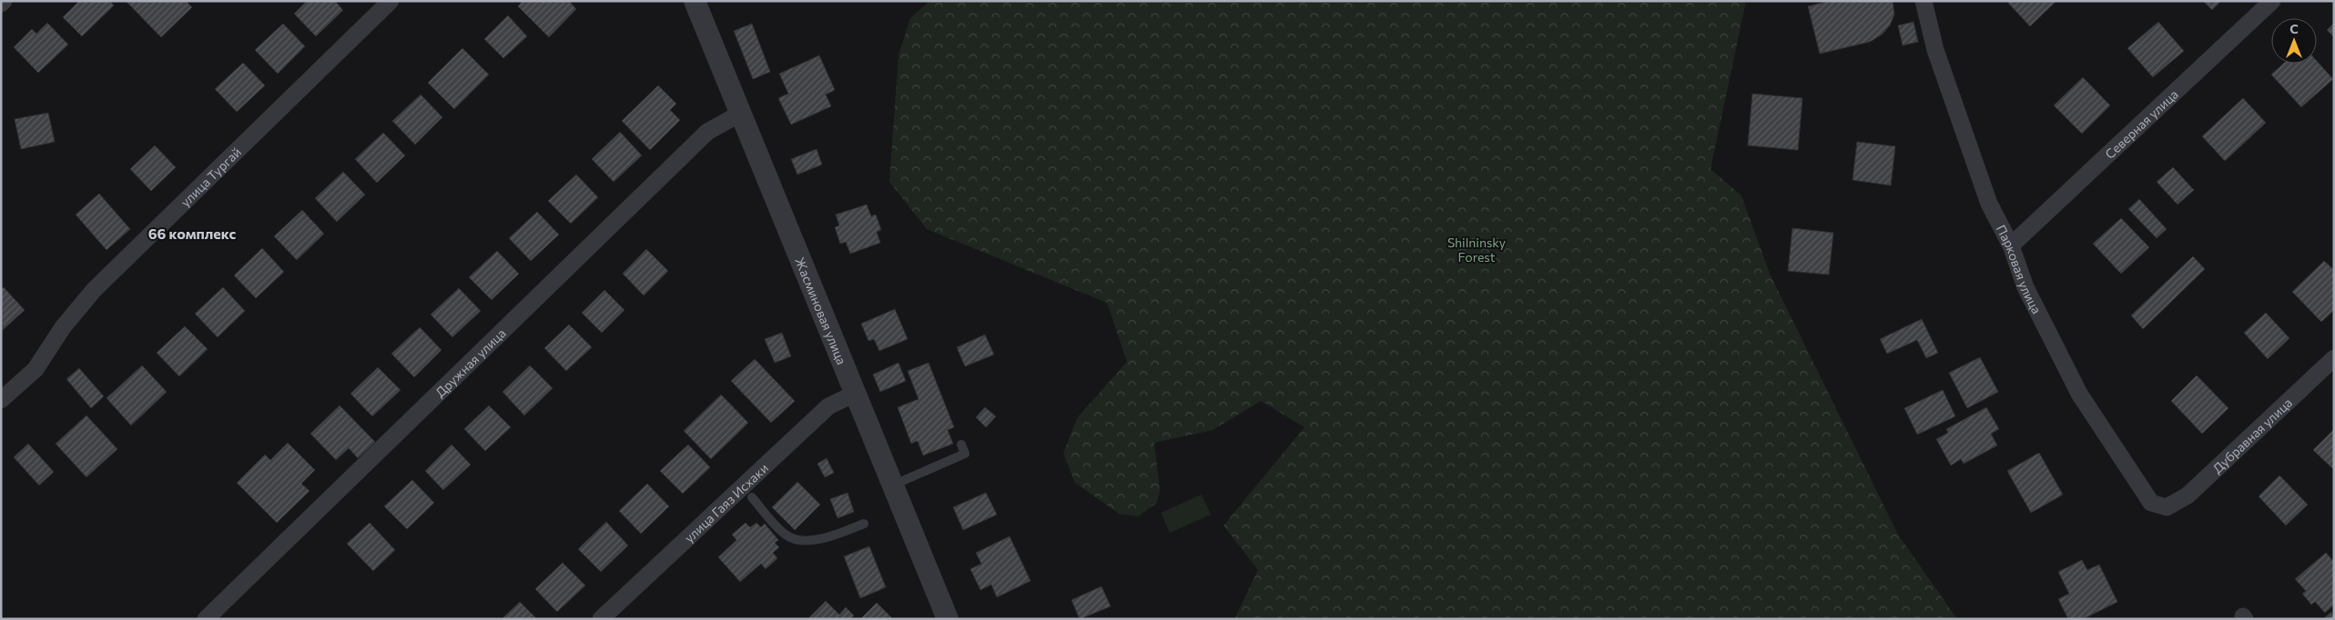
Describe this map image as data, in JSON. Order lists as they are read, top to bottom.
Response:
{
  "streets": {
    "street": [
      "Северная улица",
      "улица Тургай",
      "Парковая улица",
      "Жасминовая улица",
      "Дружная улица",
      "Дубравная улица",
      "улица Гаяз Исхаки"
    ]
  },
  "crossings": [
    ["Северная улица", "Парковая улица"],
    ["Парковая улица", "Дубравная улица"],
    ["Жасминовая улица", "Дружная улица"],
    ["Жасминовая улица", "улица Гаяз Исхаки"]
  ],
  "districts": ["66 комплекс"],
  "parks": ["Shilninsky Forest"],
  "north": "top"
}
